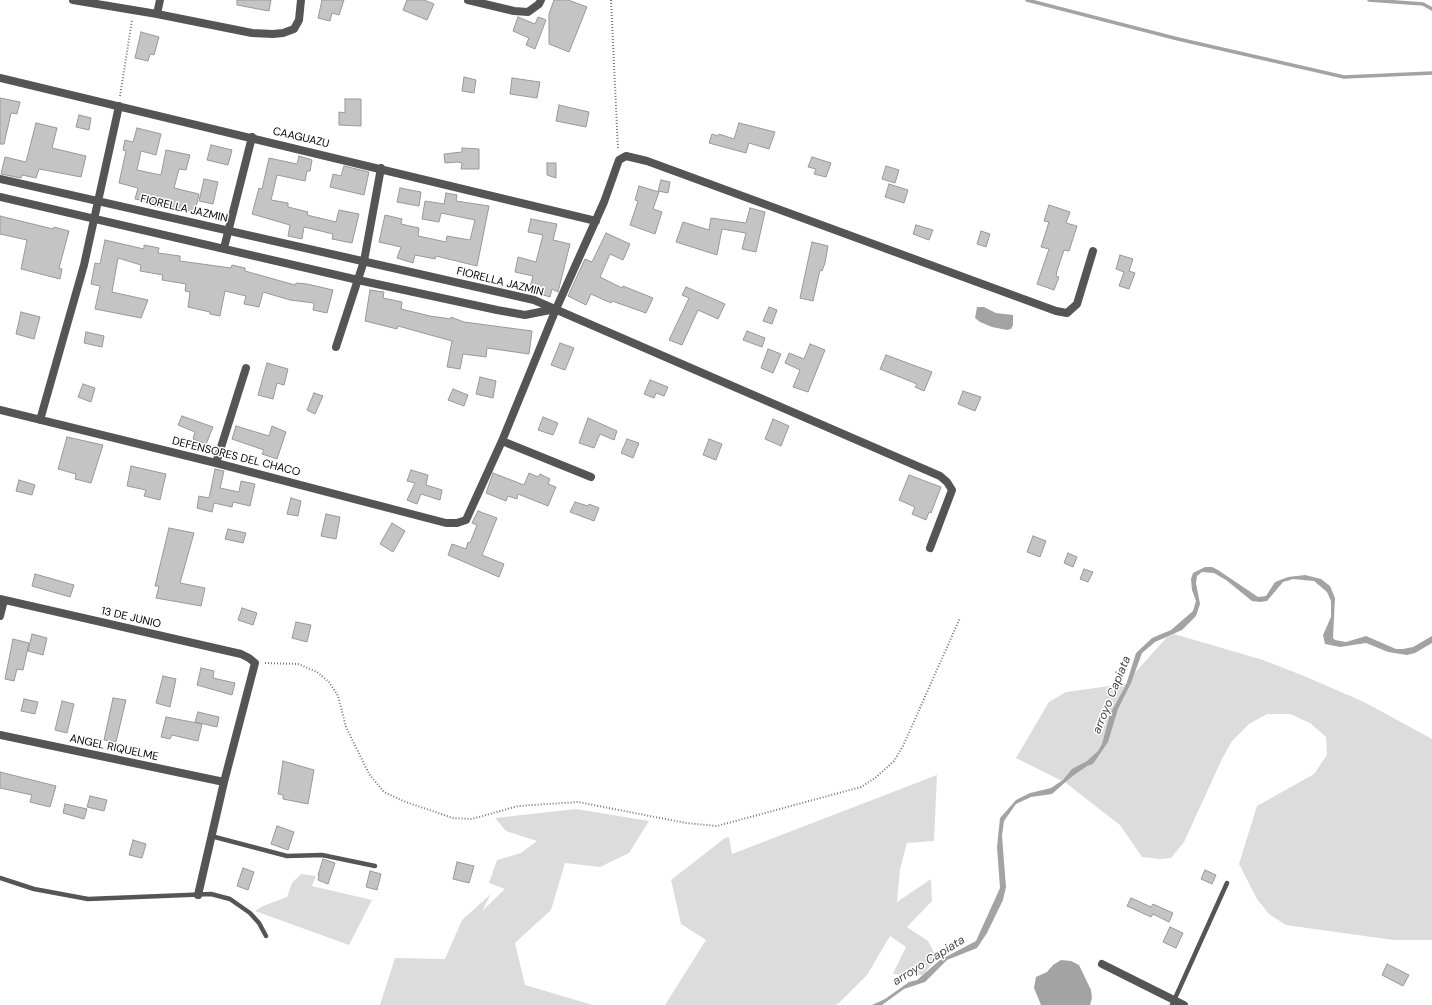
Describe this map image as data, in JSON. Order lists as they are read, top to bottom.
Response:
{
  "streets": {
    "street": [
      "CAAGUAZU",
      "FIORELLA JAZMIN",
      "DEFENSORES DEL CHACO",
      "13 DE JUNIO",
      "ANGEL RIQUELME"
    ]
  },
  "water": ["arroyo Capiata"]
}
